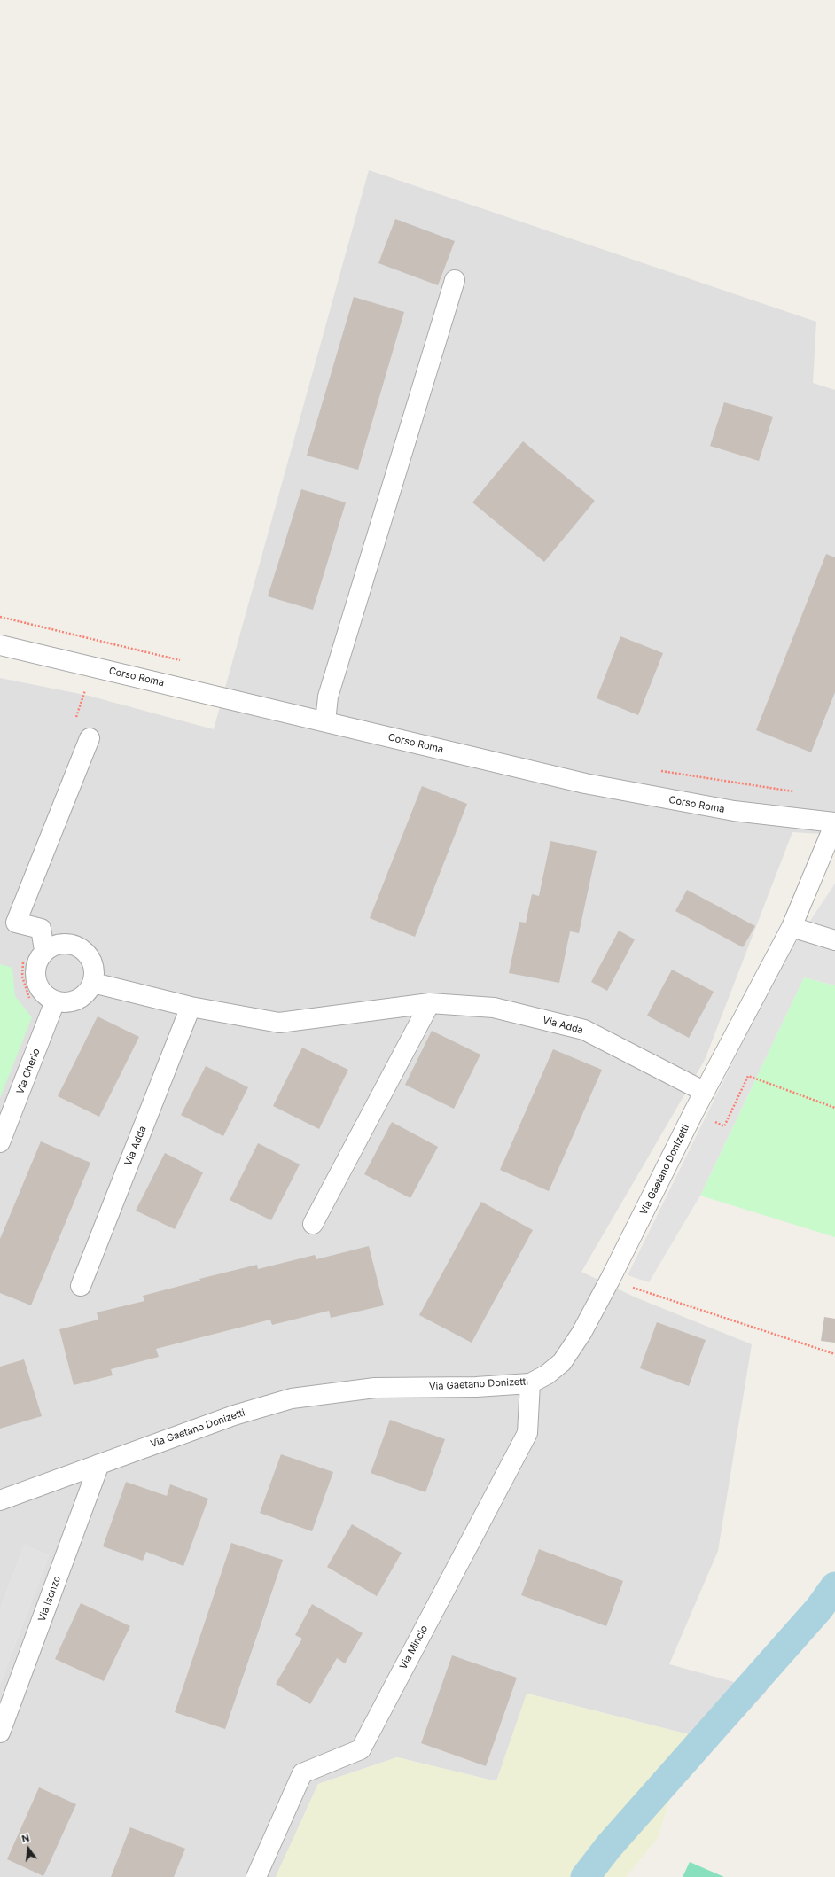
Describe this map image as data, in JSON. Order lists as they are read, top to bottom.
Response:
{
  "streets": {
    "street": [
      "Corso Roma",
      "Via Adda",
      "Via Cherio",
      "Via Gaetano Donizetti",
      "Via Isonzo",
      "Via Mincio"
    ]
  },
  "crossings": [
    ["Corso Roma", "Via Gaetano Donizetti"],
    ["Via Adda", "Via Cherio"],
    ["Via Adda", "Via Gaetano Donizetti"],
    ["Via Gaetano Donizetti", "Via Isonzo"],
    ["Via Gaetano Donizetti", "Via Mincio"]
  ],
  "north": "top"
}
